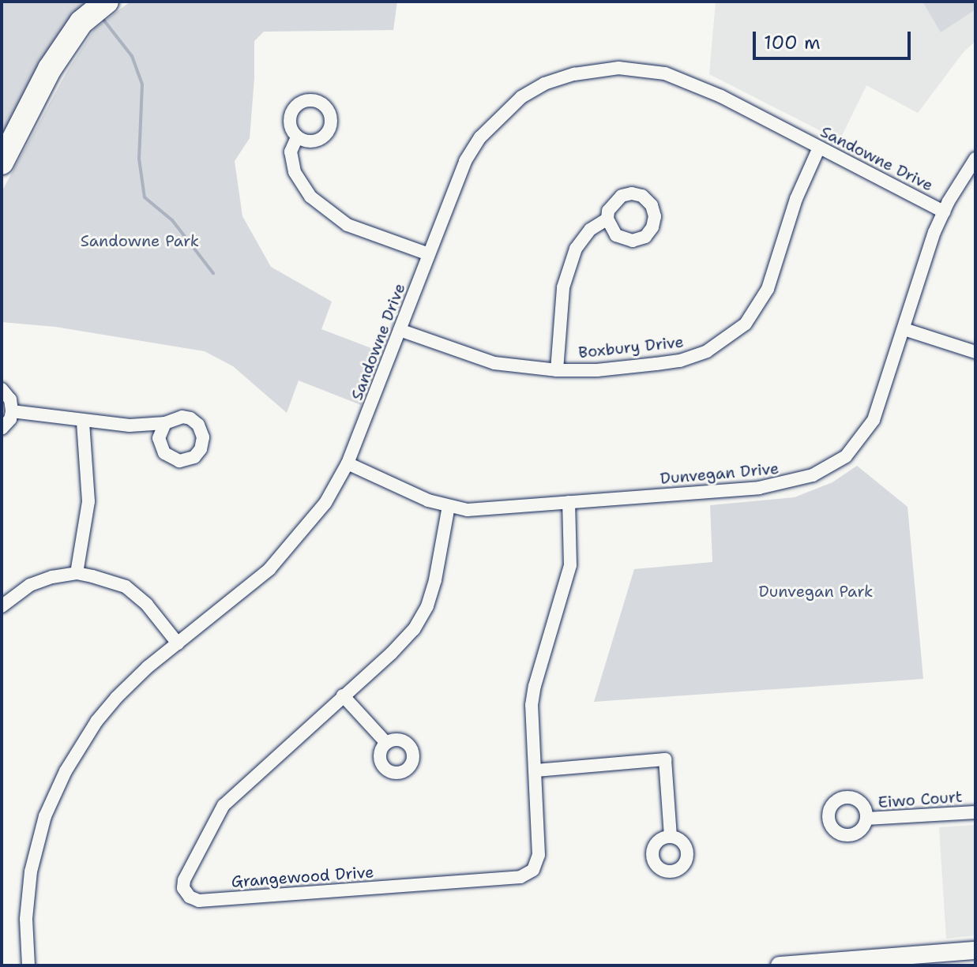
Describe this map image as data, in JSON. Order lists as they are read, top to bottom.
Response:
{
  "streets": {
    "street": [
      "Sandowne Drive",
      "Boxbury Drive",
      "Dunvegan Drive",
      "Eiwo Court",
      "Grangewood Drive"
    ]
  },
  "crossings": [
    ["Sandowne Drive", "Boxbury Drive"],
    ["Sandowne Drive", "Dunvegan Drive"],
    ["Dunvegan Drive", "Grangewood Drive"]
  ],
  "parks": ["Sandowne Park", "Dunvegan Park"],
  "scale_bar": "100 m"
}
